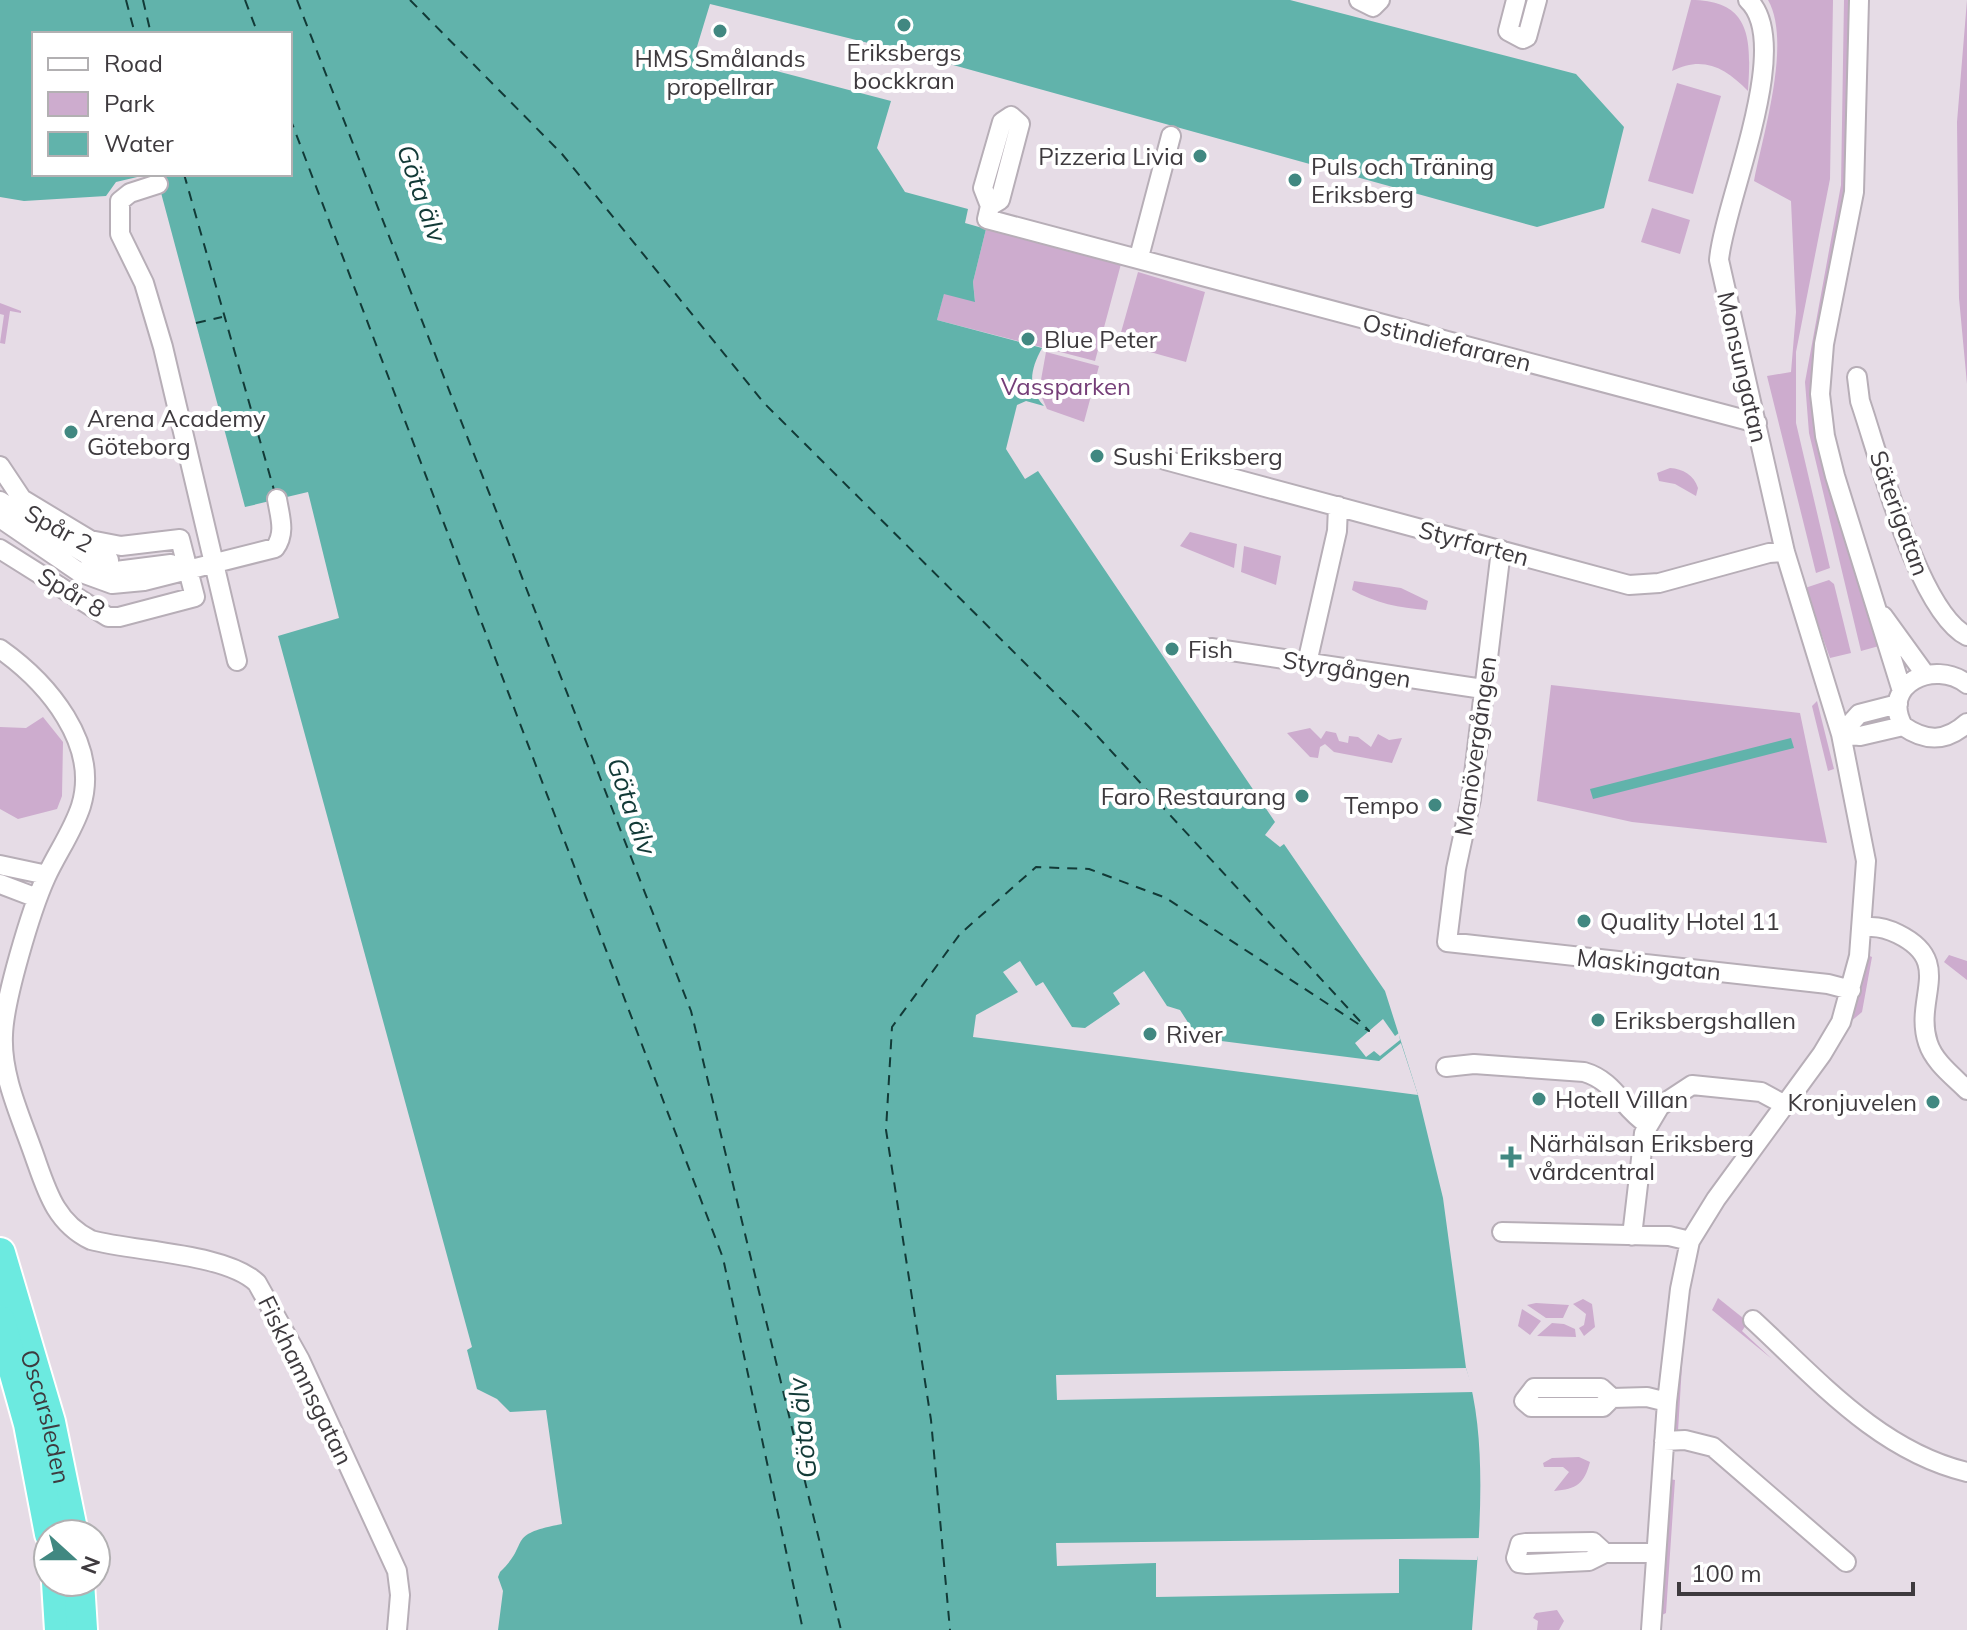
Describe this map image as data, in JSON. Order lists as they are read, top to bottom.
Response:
{
  "streets": {
    "highway": ["Oscarsleden"],
    "street": [
      "Ostindiefararen",
      "Monsungatan",
      "Säterigatan",
      "Spår 2",
      "Styrfarten",
      "Spår 8",
      "Styrgången",
      "Manövergången",
      "Maskingatan",
      "Fiskhamnsgatan"
    ]
  },
  "crossings": [
    ["Ostindiefararen", "Monsungatan"],
    ["Monsungatan", "Styrfarten"],
    ["Monsungatan", "Maskingatan"],
    ["Spår 2", "Spår 8"],
    ["Styrfarten", "Manövergången"],
    ["Styrgången", "Manövergången"],
    ["Manövergången", "Maskingatan"]
  ],
  "water": ["Göta älv"],
  "parks": ["Vassparken"],
  "places": {
    "other": [
      "Eriksbergs bockkran",
      "HMS Smålands propellrar",
      "Pizzeria Livia",
      "Puls och Träning Eriksberg",
      "Blue Peter",
      "Arena Academy Göteborg",
      "Sushi Eriksberg",
      "Fish",
      "Faro Restaurang",
      "Tempo",
      "Quality Hotel 11",
      "Eriksbergshallen",
      "River",
      "Hotell Villan",
      "Kronjuvelen"
    ],
    "health": ["Närhälsan Eriksberg vårdcentral"]
  },
  "legend": ["Road", "Park", "Water"],
  "scale_bar": "100 m",
  "north": "right"
}
